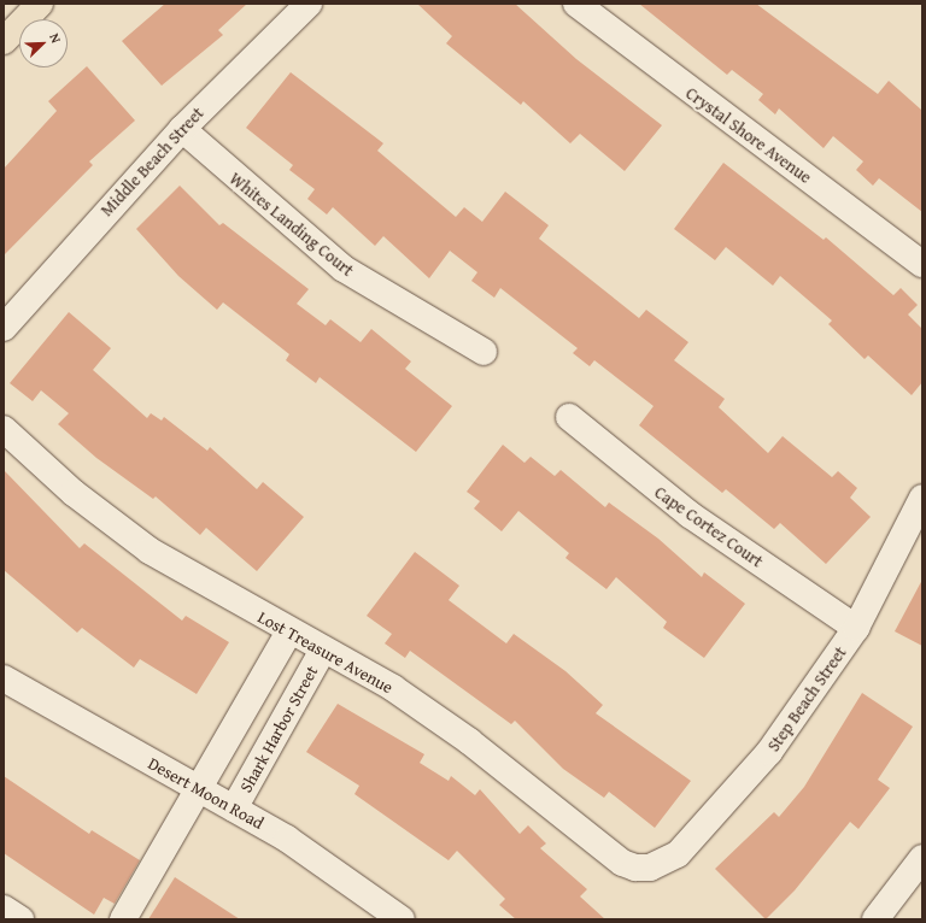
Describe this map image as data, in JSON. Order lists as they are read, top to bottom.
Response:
{
  "streets": {
    "street": [
      "Crystal Shore Avenue",
      "Middle Beach Street",
      "Whites Landing Court",
      "Cape Cortez Court",
      "Lost Treasure Avenue",
      "Step Beach Street",
      "Shark Harbor Street",
      "Desert Moon Road"
    ]
  },
  "crossings": [
    ["Middle Beach Street", "Whites Landing Court"],
    ["Cape Cortez Court", "Step Beach Street"],
    ["Lost Treasure Avenue", "Step Beach Street"],
    ["Lost Treasure Avenue", "Shark Harbor Street"],
    ["Shark Harbor Street", "Desert Moon Road"]
  ],
  "north": "top right"
}
